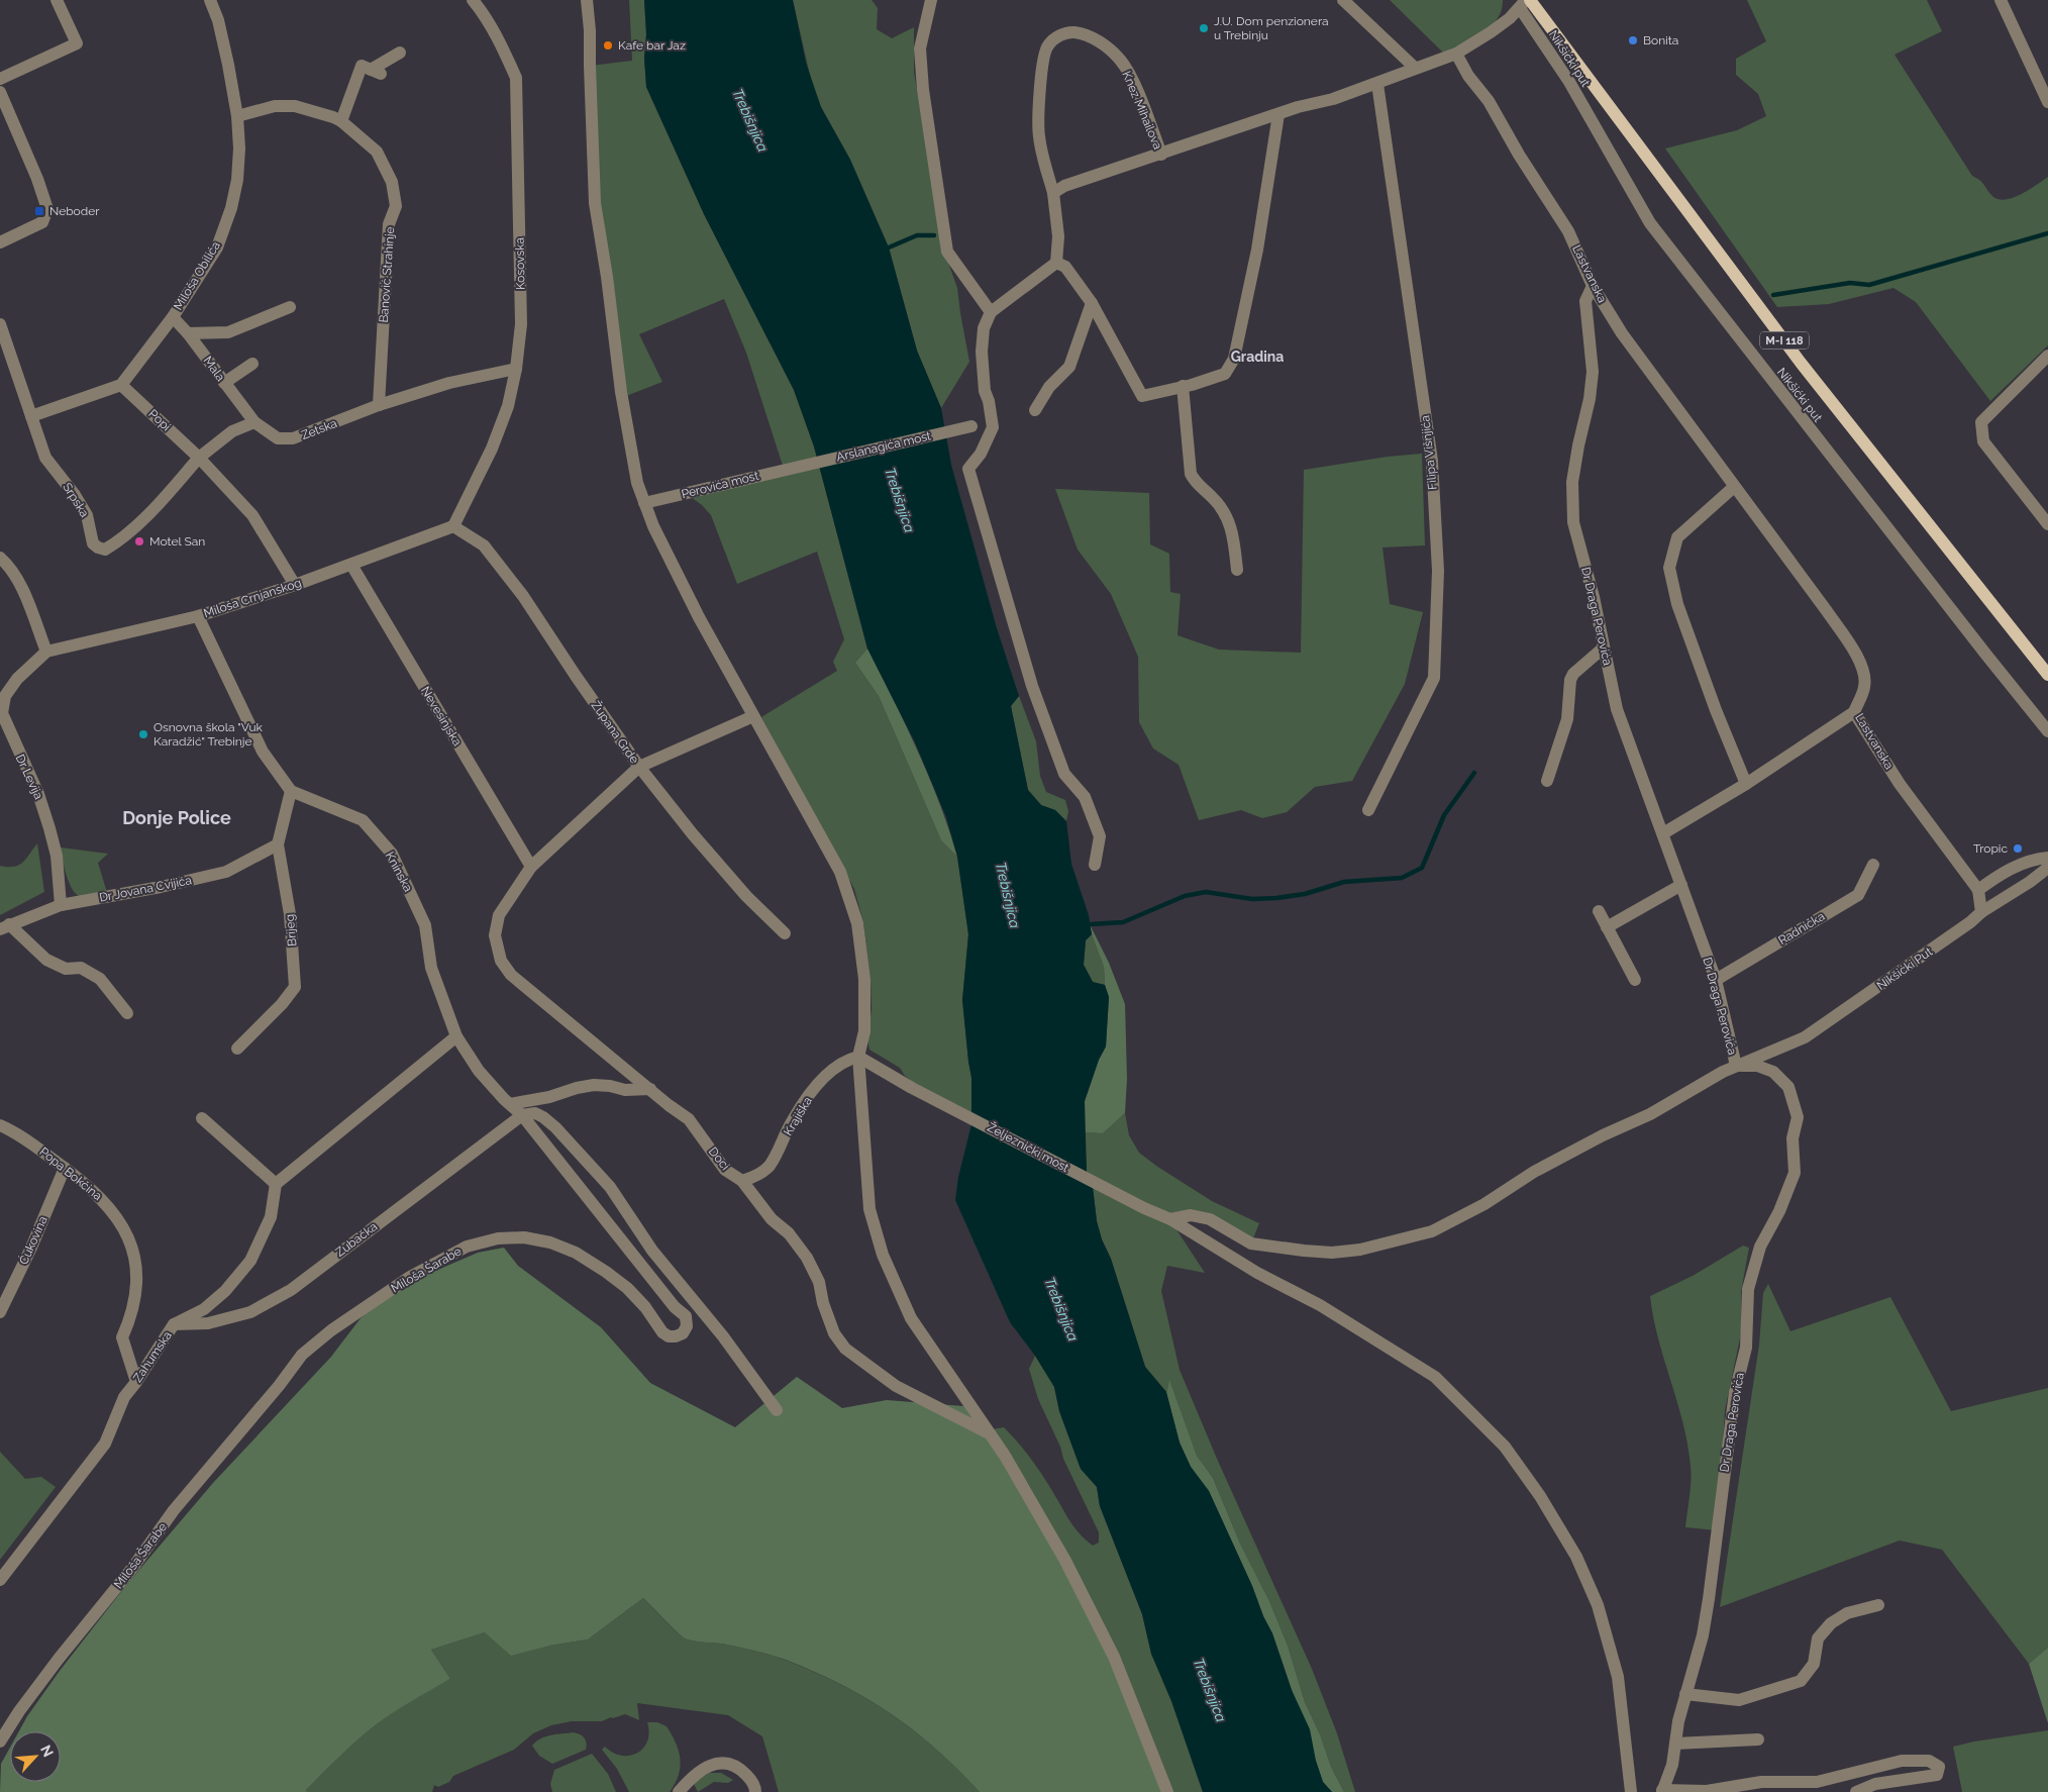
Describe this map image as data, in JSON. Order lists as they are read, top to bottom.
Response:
{
  "streets": {
    "main road": ["Nikšićki put", "M-I 118"],
    "street": [
      "Knez Mihailova",
      "Kosovska",
      "Lastvanska",
      "Banović Strahinje",
      "Miloša Obilića",
      "Mala",
      "Popi",
      "Zetska",
      "Arslanagića most",
      "Filipa Višnjića",
      "Perovića most",
      "Srpska",
      "Miloša Crnjanskog",
      "Dr Draga Perovića",
      "Nevesinjska",
      "Župana Grde",
      "Dr Levija",
      "Kninska",
      "Dr Jovana Cvijića",
      "Radnička",
      "Brijeg",
      "Nikšićki Put",
      "Krajiška",
      "Željeznički most",
      "Doci",
      "Popa Bokčina",
      "Zubačka",
      "Ćukovina",
      "Miloša Šarabe",
      "Zahumska"
    ]
  },
  "crossings": [
    ["Nikšićki put", "Knez Mihailova"],
    ["Knez Mihailova", "Lastvanska"],
    ["Knez Mihailova", "Filipa Višnjića"],
    ["Kosovska", "Zetska"],
    ["Kosovska", "Miloša Crnjanskog"],
    ["Kosovska", "Župana Grde"],
    ["Lastvanska", "Dr Draga Perovića"],
    ["Banović Strahinje", "Miloša Obilića"],
    ["Banović Strahinje", "Zetska"],
    ["Miloša Obilića", "Mala"],
    ["Miloša Obilića", "Popi"],
    ["Mala", "Zetska"],
    ["Popi", "Srpska"],
    ["Arslanagića most", "Perovića most"],
    ["Miloša Crnjanskog", "Nevesinjska"],
    ["Miloša Crnjanskog", "Župana Grde"],
    ["Miloša Crnjanskog", "Dr Levija"],
    ["Dr Draga Perovića", "Radnička"],
    ["Dr Draga Perovića", "Nikšićki Put"],
    ["Nevesinjska", "Doci"],
    ["Župana Grde", "Doci"],
    ["Dr Levija", "Dr Jovana Cvijića"],
    ["Kninska", "Brijeg"],
    ["Kninska", "Zubačka"],
    ["Kninska", "Miloša Šarabe"],
    ["Dr Jovana Cvijića", "Brijeg"],
    ["Nikšićki Put", "Željeznički most"],
    ["Krajiška", "Željeznički most"],
    ["Krajiška", "Doci"],
    ["Popa Bokčina", "Ćukovina"],
    ["Popa Bokčina", "Zahumska"],
    ["Zubačka", "Miloša Šarabe"],
    ["Zubačka", "Zahumska"]
  ],
  "districts": ["Gradina", "Donje Police"],
  "water": ["Trebišnjica"],
  "places": {
    "other": [
      "J.U. Dom penzionera u Trebinju",
      "Bonita",
      "Kafe bar Jaz",
      "Motel San",
      "Osnovna škola \"Vuk Karadžić\" Trebinje",
      "Tropic"
    ],
    "transit": ["Neboder"]
  },
  "north": "top right"
}
